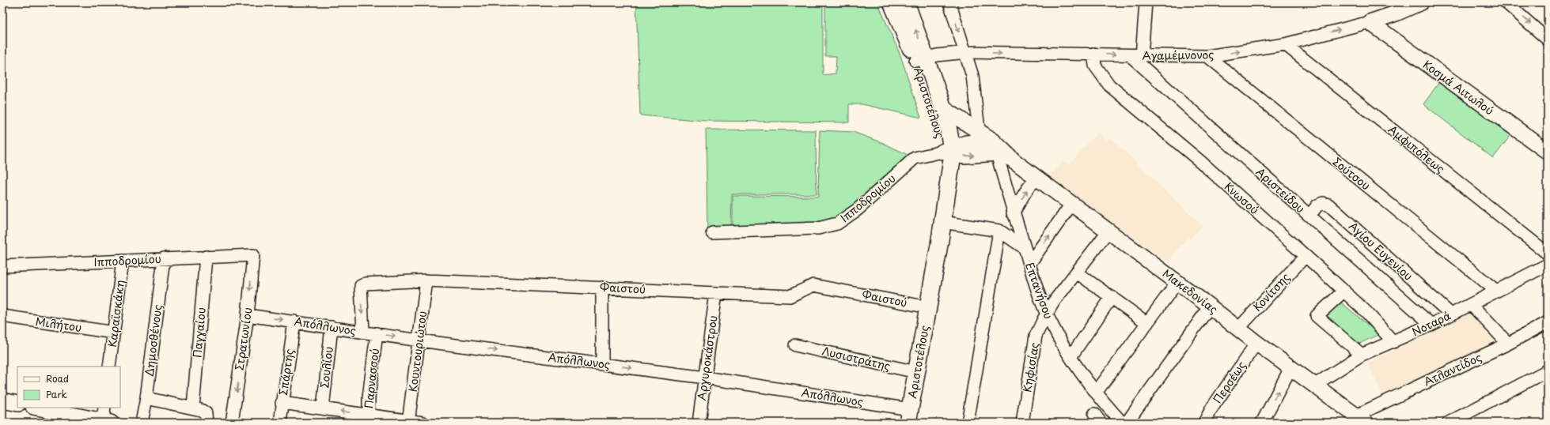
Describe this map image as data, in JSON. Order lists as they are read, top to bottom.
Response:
{
  "streets": {
    "main road": ["Αριστοτέλους"],
    "street": [
      "Αγαμέμνονος",
      "Κοσμά Αιτωλού",
      "Αμφιπόλεως",
      "Σούτσου",
      "Αριστείδου",
      "Ιπποδρομίου",
      "Κνωσού",
      "Αγίου Ευγενίου",
      "Φαιστού",
      "Επτανήσου",
      "Μακεδονίας",
      "Κονίτσης",
      "Καραϊσκάκη",
      "Νοταρά",
      "Μιλήτου",
      "Απόλλωνος",
      "Παγγαίου",
      "Στρατωνίου",
      "Δημοσθένους",
      "Κουντουριώτου",
      "Αργυροκάστρου",
      "Λυσιστράτης",
      "Σουλίου",
      "Κηφισίας",
      "Ατλαντίδος",
      "Σπάρτης",
      "Παρνασσού",
      "Περσέως"
    ]
  },
  "crossings": [
    ["Αγαμέμνονος", "Κοσμά Αιτωλού"],
    ["Αγαμέμνονος", "Αριστοτέλους"],
    ["Αγαμέμνονος", "Αμφιπόλεως"],
    ["Αγαμέμνονος", "Σούτσου"],
    ["Αγαμέμνονος", "Αριστείδου"],
    ["Αγαμέμνονος", "Κνωσού"],
    ["Αριστοτέλους", "Ιπποδρομίου"],
    ["Αριστοτέλους", "Φαιστού"],
    ["Αριστοτέλους", "Μακεδονίας"],
    ["Αριστοτέλους", "Απόλλωνος"],
    ["Αριστοτέλους", "Λυσιστράτης"],
    ["Σούτσου", "Νοταρά"],
    ["Αριστείδου", "Αγίου Ευγενίου"],
    ["Αριστείδου", "Νοταρά"],
    ["Ιπποδρομίου", "Καραϊσκάκη"],
    ["Ιπποδρομίου", "Παγγαίου"],
    ["Ιπποδρομίου", "Στρατωνίου"],
    ["Ιπποδρομίου", "Δημοσθένους"],
    ["Κνωσού", "Κονίτσης"],
    ["Κνωσού", "Νοταρά"],
    ["Αγίου Ευγενίου", "Νοταρά"],
    ["Φαιστού", "Απόλλωνος"],
    ["Φαιστού", "Κουντουριώτου"],
    ["Φαιστού", "Αργυροκάστρου"],
    ["Επτανήσου", "Μακεδονίας"],
    ["Επτανήσου", "Κηφισίας"],
    ["Μακεδονίας", "Κονίτσης"],
    ["Μακεδονίας", "Νοταρά"],
    ["Μακεδονίας", "Κηφισίας"],
    ["Μακεδονίας", "Ατλαντίδος"],
    ["Μακεδονίας", "Περσέως"],
    ["Καραϊσκάκη", "Μιλήτου"],
    ["Απόλλωνος", "Στρατωνίου"],
    ["Απόλλωνος", "Κουντουριώτου"],
    ["Απόλλωνος", "Αργυροκάστρου"],
    ["Απόλλωνος", "Σουλίου"],
    ["Απόλλωνος", "Σπάρτης"],
    ["Απόλλωνος", "Παρνασσού"]
  ],
  "one_way": ["Αγαμέμνονος", "Απόλλωνος", "Στρατωνίου"],
  "legend": ["Road", "Park"]
}
